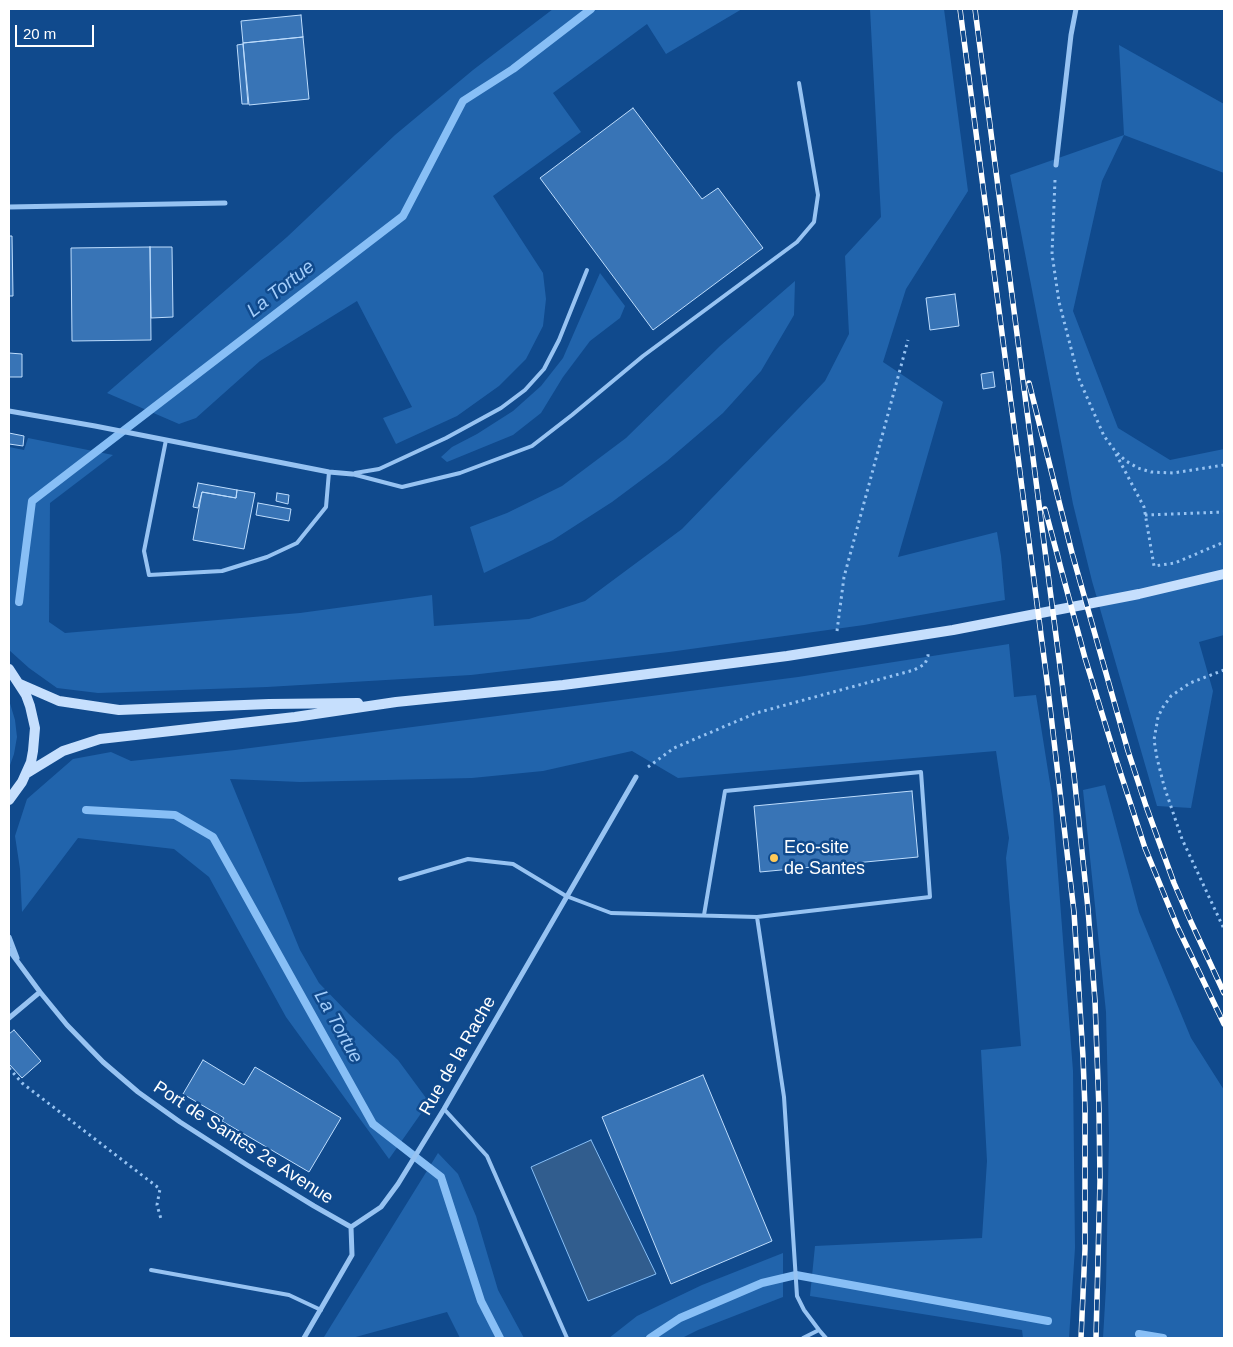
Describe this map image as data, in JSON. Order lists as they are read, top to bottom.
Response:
{
  "streets": {
    "street": ["Rue de la Rache", "Port de Santes 2e Avenue"]
  },
  "crossings": [
    ["Rue de la Rache", "Port de Santes 2e Avenue"]
  ],
  "water": ["La Tortue"],
  "places": ["Eco-site de Santes"],
  "scale_bar": "20 m"
}
